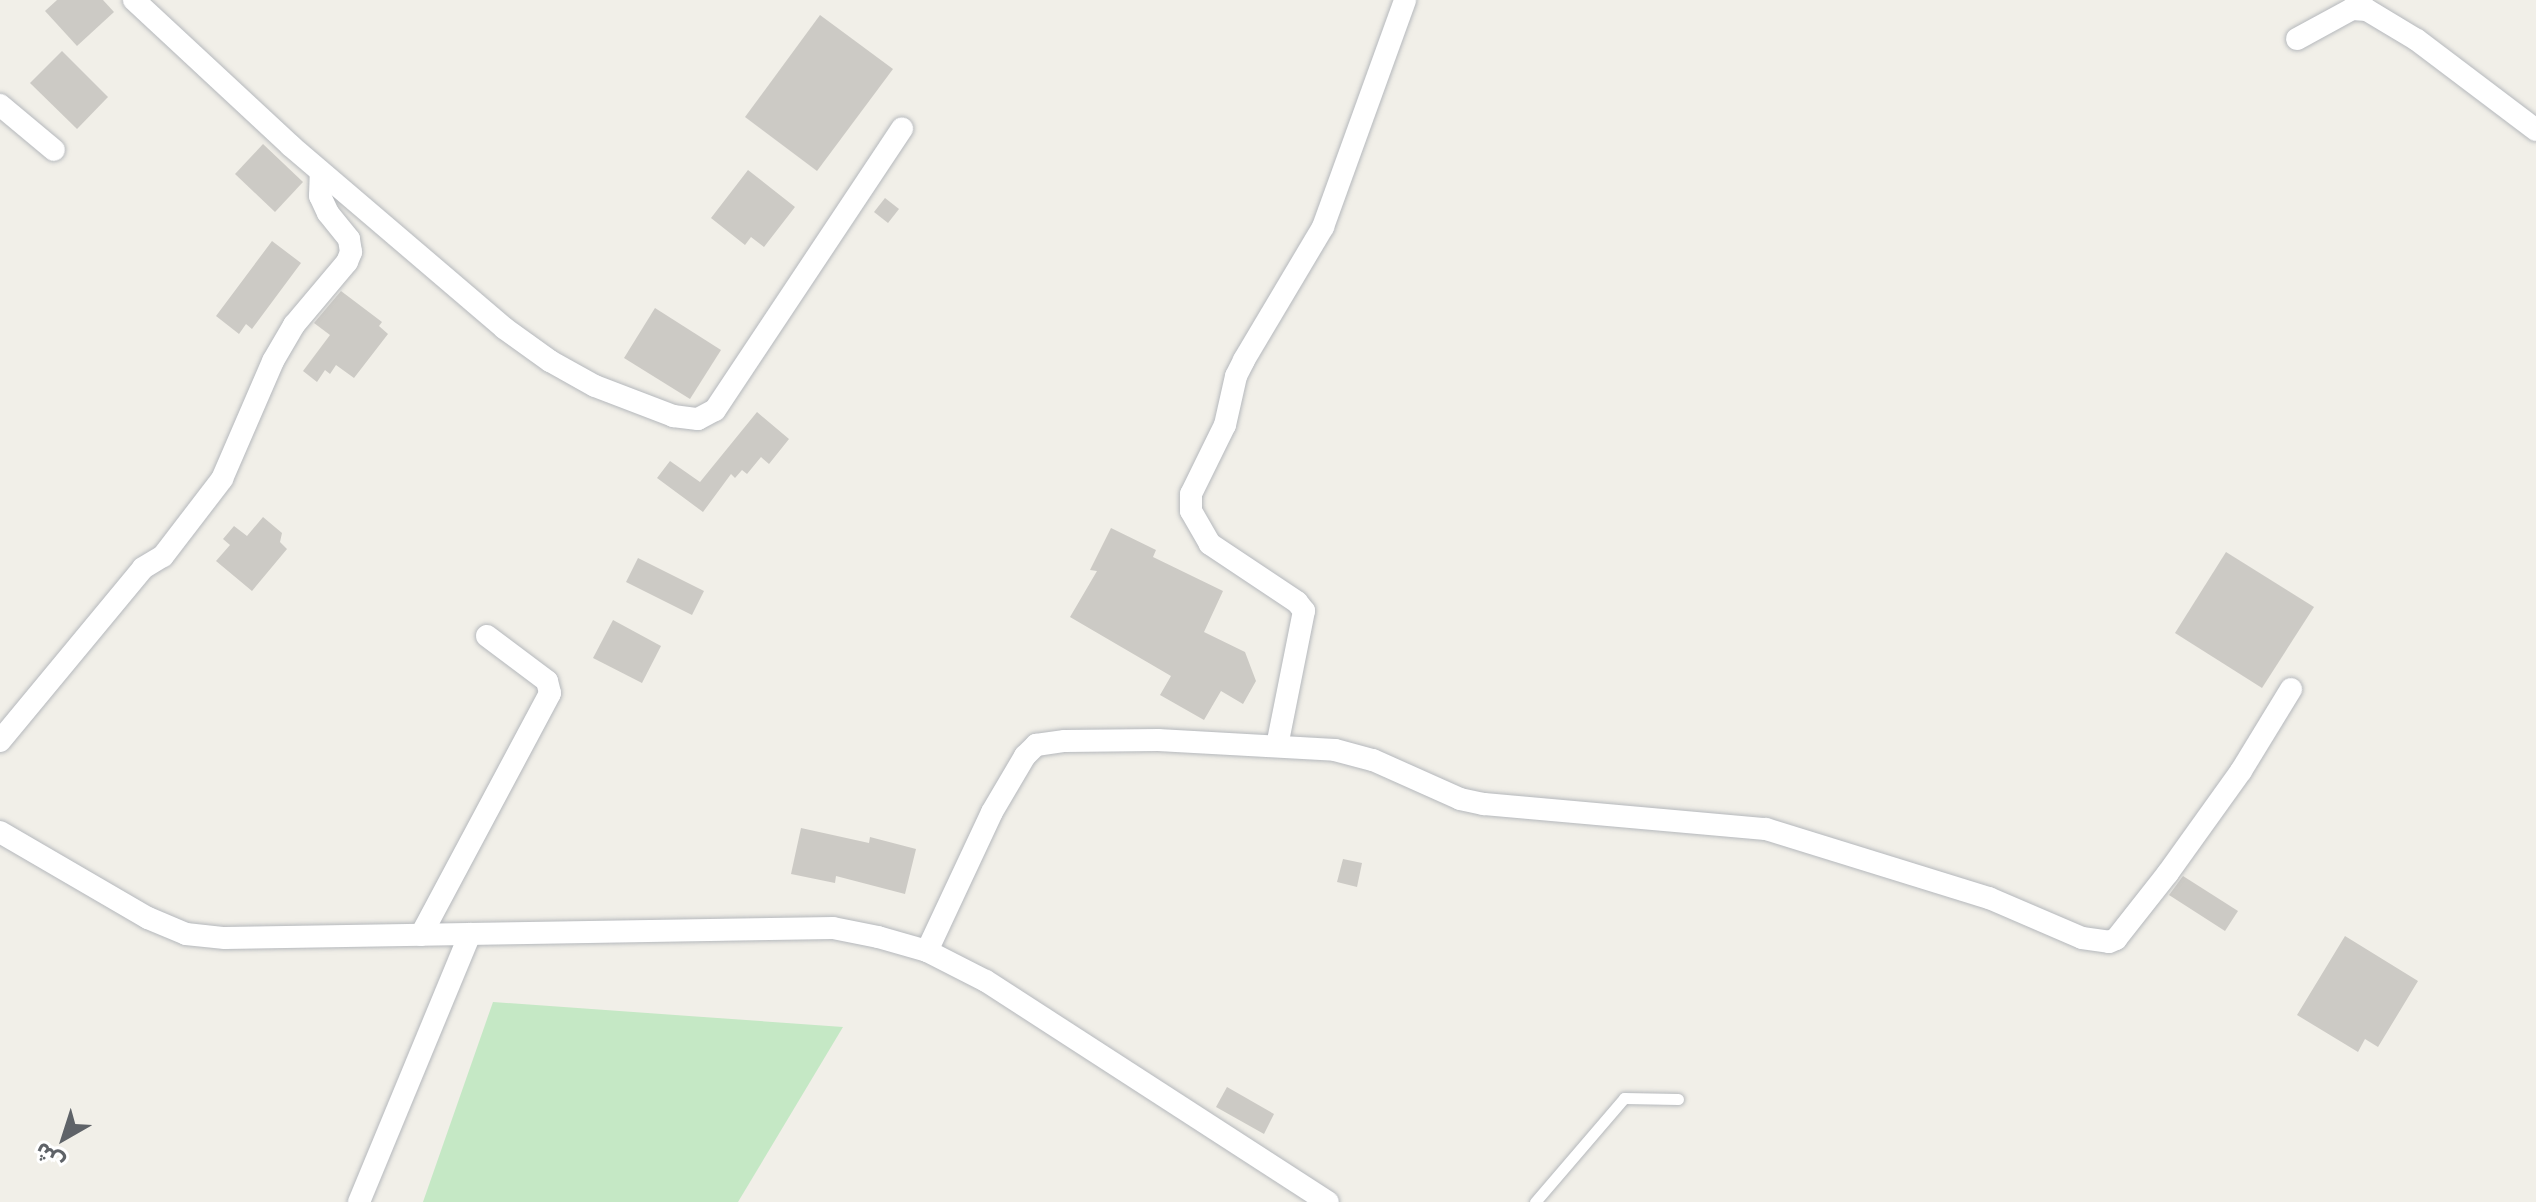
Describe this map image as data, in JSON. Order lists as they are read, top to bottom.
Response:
{
  "north": "bottom left"
}
